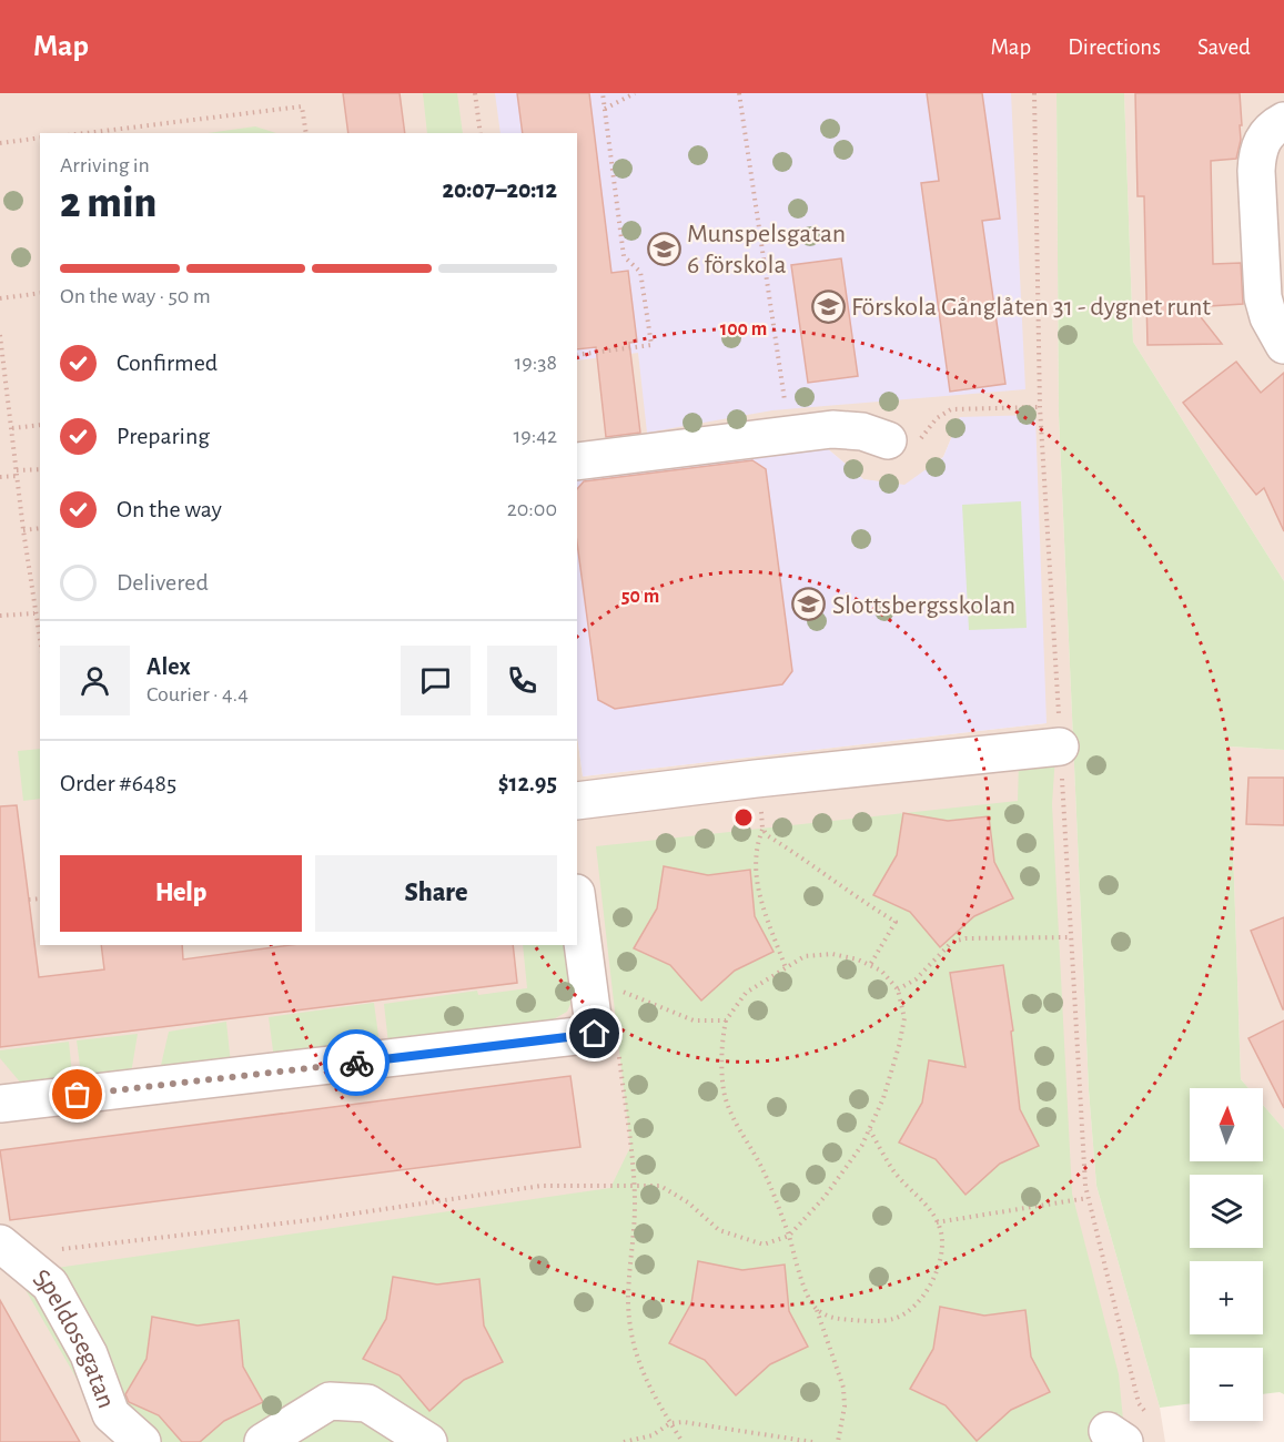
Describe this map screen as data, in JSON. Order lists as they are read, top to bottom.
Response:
{
  "streets": {
    "street": ["Speldosegatan"]
  },
  "places": {
    "school or university": ["Munspelsgatan 6 förskola", "Förskola Gånglåten 31 - dygnet runt", "Slottsbergsskolan"]
  },
  "north": "top",
  "page": {
    "header": "Map",
    "nav": ["Map", "Directions", "Saved"],
    "heading": ["2 min", "Arriving in", "20:07–20:12"],
    "panel": [
      "Alex",
      "Courier · 4.4",
      "Order #6485",
      "$12.95"
    ],
    "bar": "On the way · 50 m",
    "list": [
      ["Confirmed", "19:38"],
      ["Preparing", "19:42"],
      ["On the way", "20:00"],
      "Delivered"
    ],
    "buttons": ["Help", "Share"],
    "map_buttons": ["+", "−"]
  },
  "rings": ["100 m", "50 m"]
}
